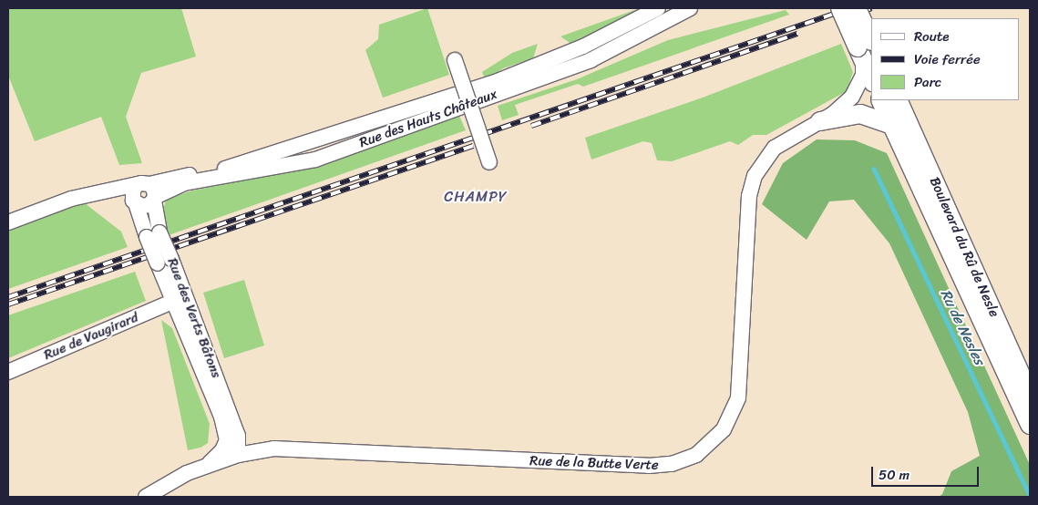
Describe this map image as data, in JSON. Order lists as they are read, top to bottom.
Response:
{
  "streets": {
    "main road": ["Boulevard du Rû de Nesle"],
    "street": [
      "Rue des Hauts Châteaux",
      "Rue des Verts Bâtons",
      "Rue de Vaugirard",
      "Rue de la Butte Verte"
    ]
  },
  "crossings": [
    ["Rue des Hauts Châteaux", "Rue des Verts Bâtons"],
    ["Rue des Verts Bâtons", "Rue de Vaugirard"],
    ["Rue des Verts Bâtons", "Rue de la Butte Verte"]
  ],
  "districts": ["CHAMPY"],
  "water": ["Ru de Nesles"],
  "legend": ["Route", "Voie ferrée", "Parc"],
  "scale_bar": "50 m"
}
